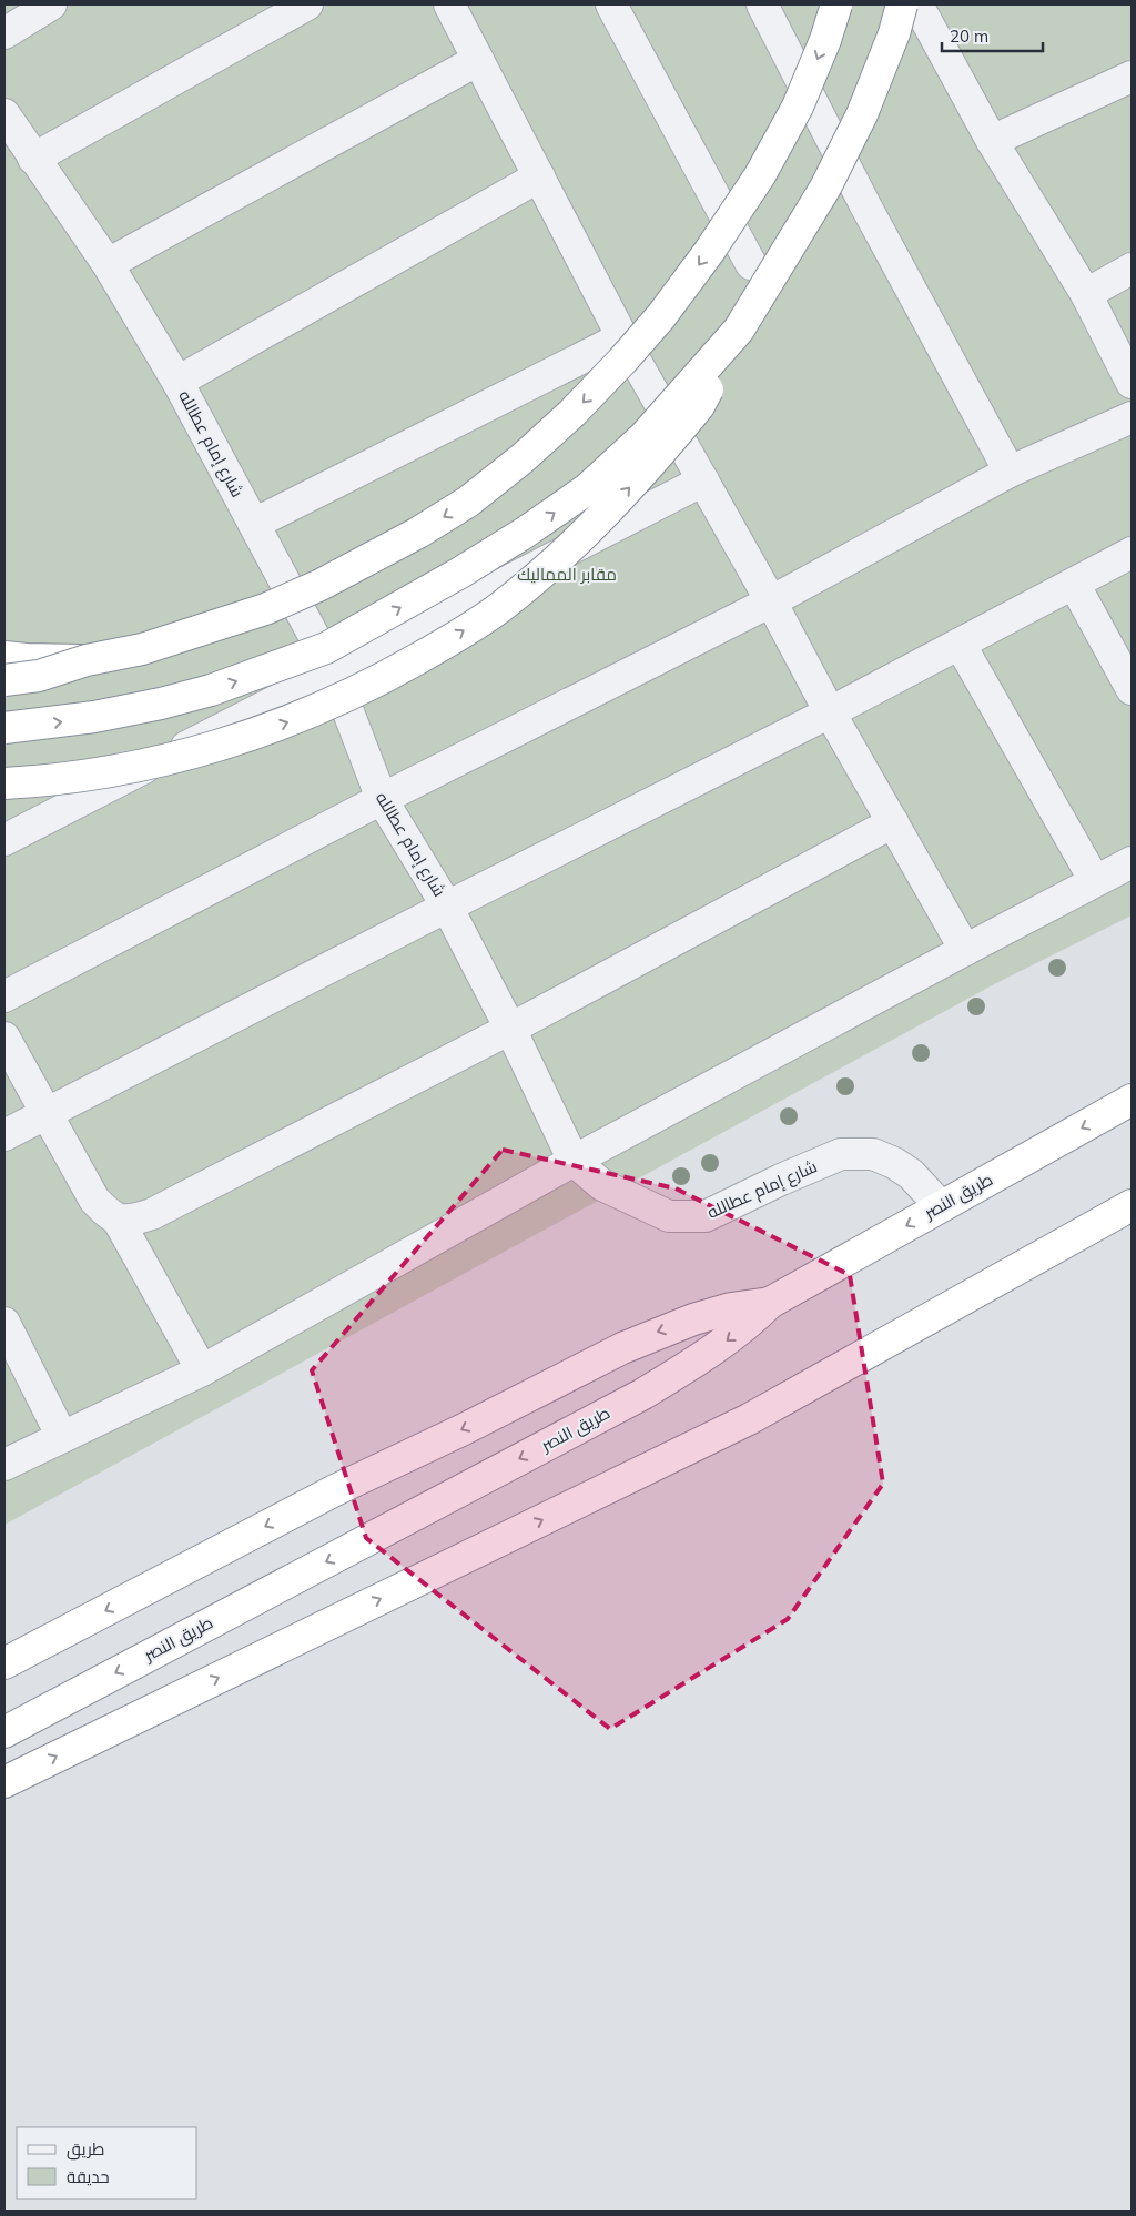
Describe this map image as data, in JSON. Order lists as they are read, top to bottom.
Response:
{
  "streets": {
    "highway": ["طريق النصر"],
    "lane": ["شارع إمام عطالله"]
  },
  "crossings": [
    ["شارع إمام عطالله", "طريق النصر"]
  ],
  "parks": ["مقابر المماليك"],
  "legend": ["طريق", "حديقة"],
  "scale_bar": "20 m"
}
